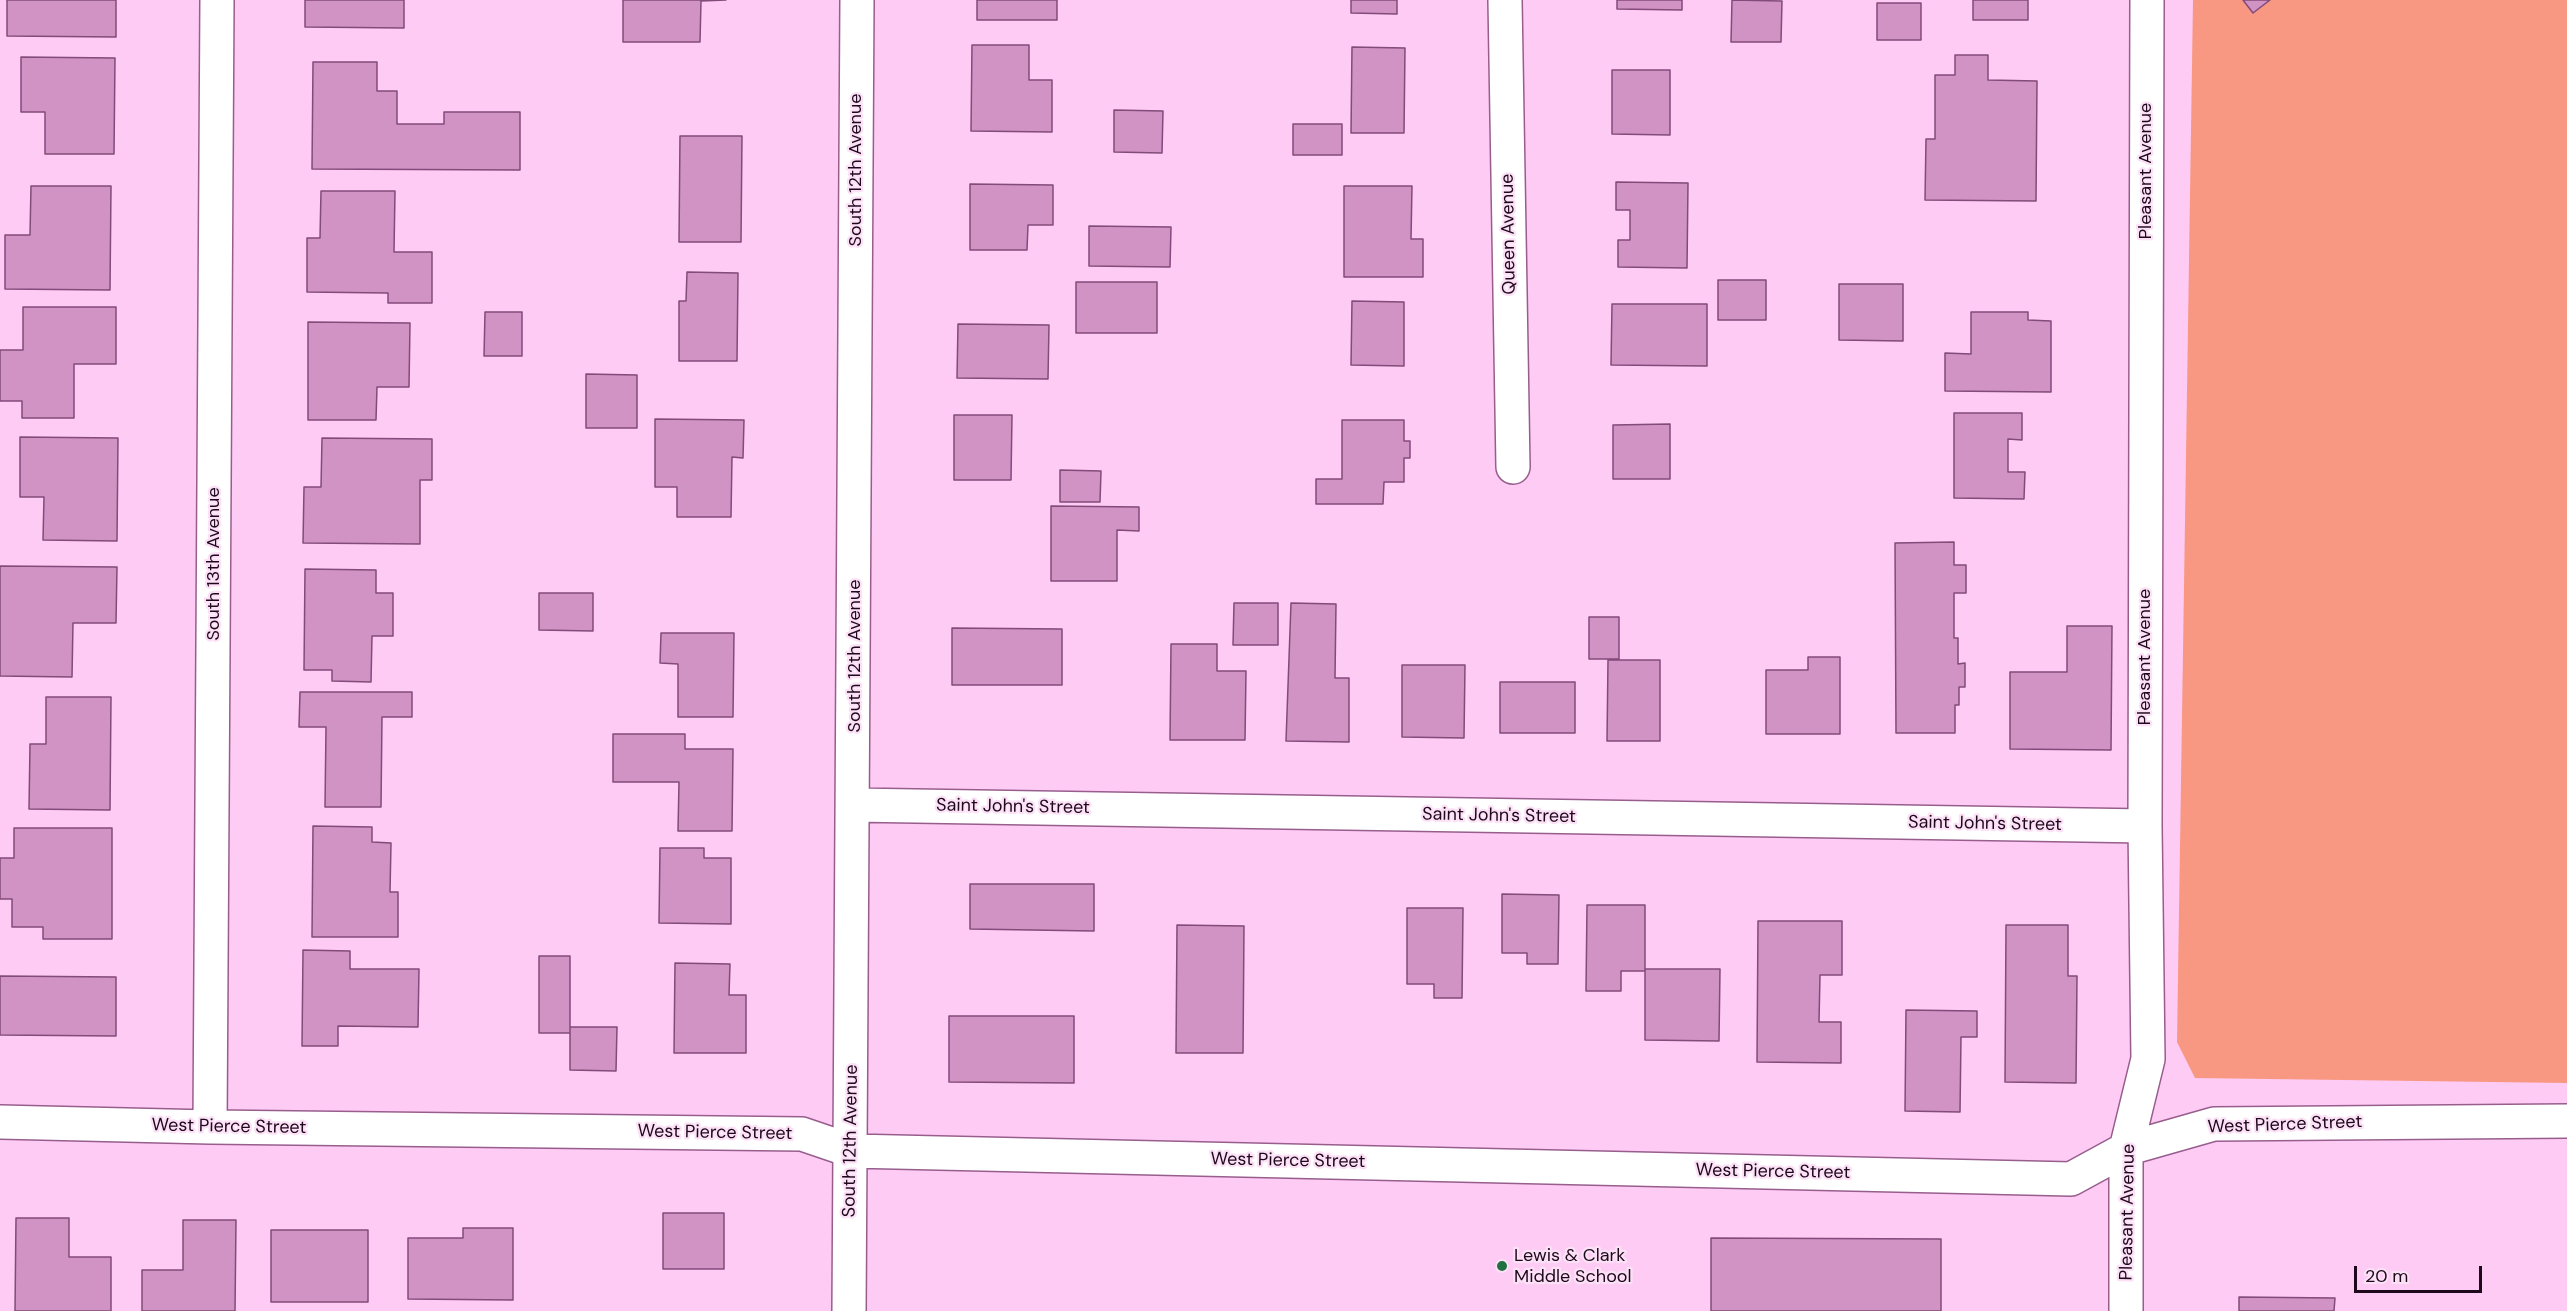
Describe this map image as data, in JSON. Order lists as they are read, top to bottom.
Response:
{
  "streets": {
    "street": [
      "South 12th Avenue",
      "Pleasant Avenue",
      "Queen Avenue",
      "South 13th Avenue",
      "Saint John's Street",
      "West Pierce Street"
    ]
  },
  "crossings": [
    ["South 12th Avenue", "Saint John's Street"],
    ["South 12th Avenue", "West Pierce Street"],
    ["Pleasant Avenue", "Saint John's Street"],
    ["Pleasant Avenue", "West Pierce Street"],
    ["South 13th Avenue", "West Pierce Street"]
  ],
  "places": ["Lewis & Clark Middle School"],
  "scale_bar": "20 m"
}
